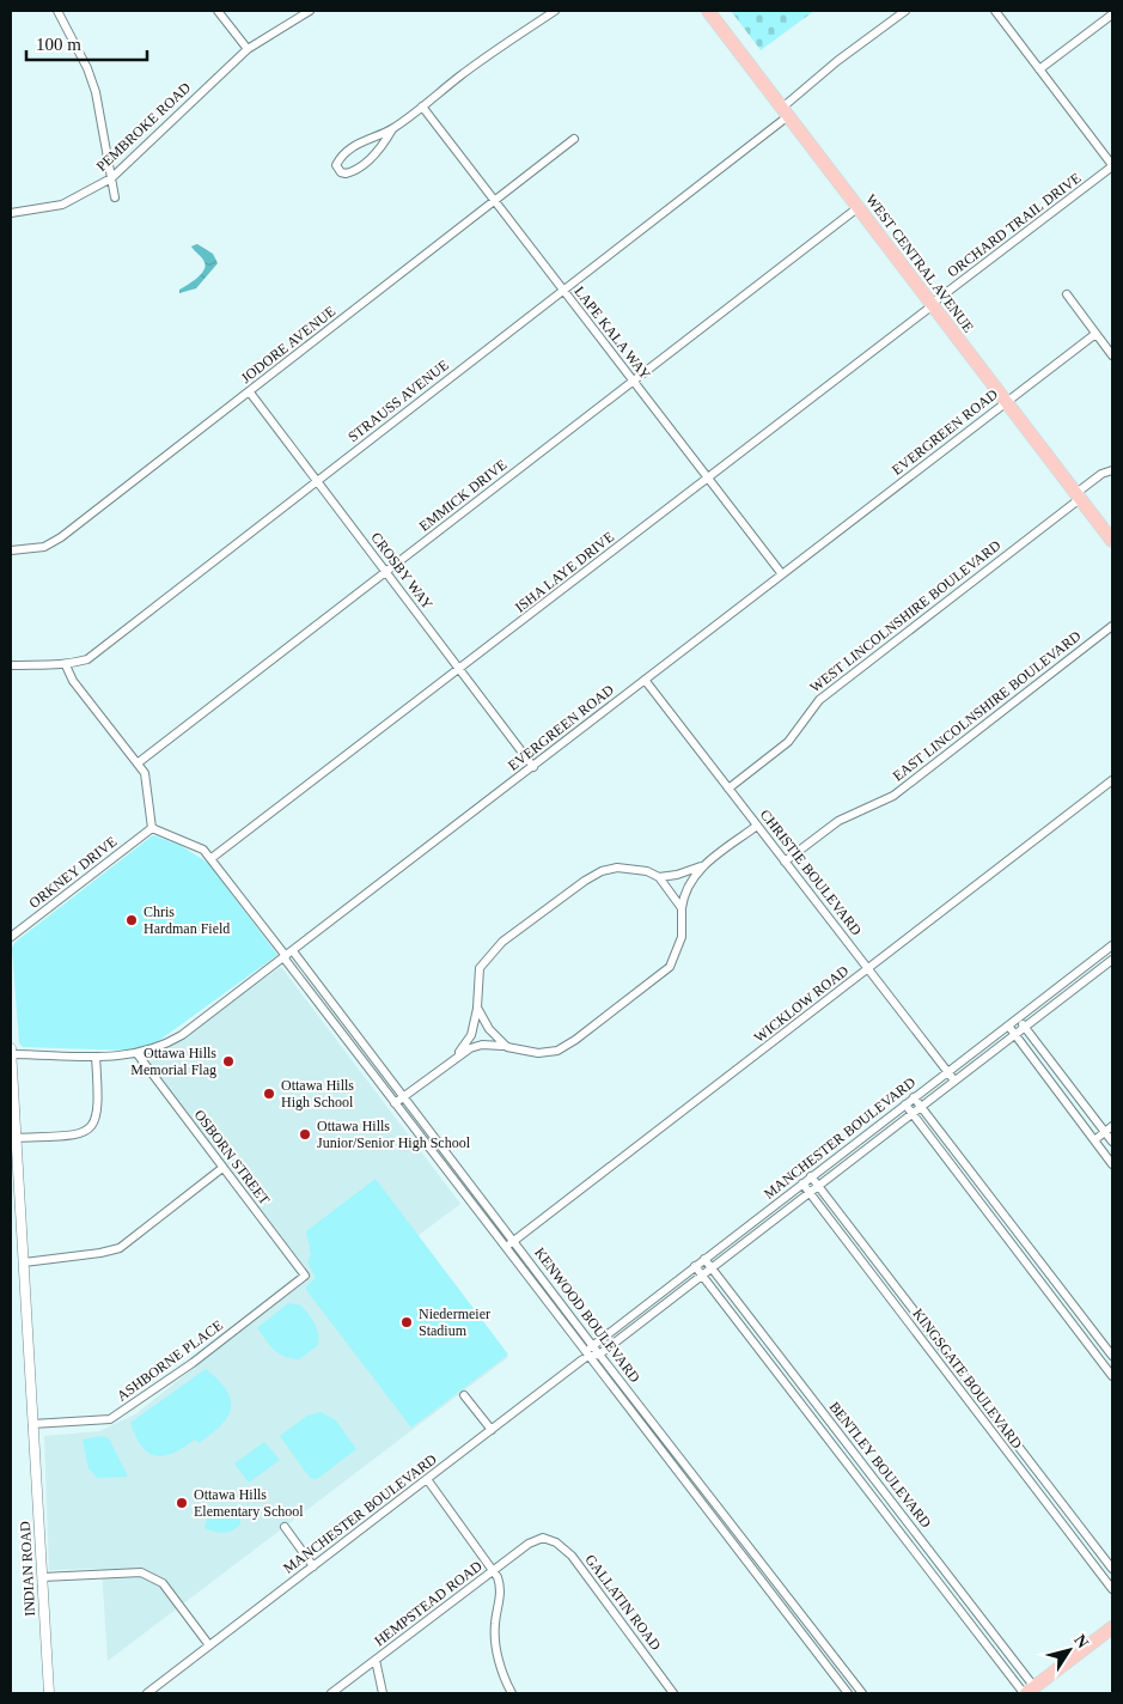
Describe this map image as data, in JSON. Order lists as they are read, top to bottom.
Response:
{
  "streets": {
    "main road": ["WEST CENTRAL AVENUE"],
    "street": [
      "PEMBROKE ROAD",
      "ORCHARD TRAIL DRIVE",
      "LAPE KALA WAY",
      "JODORE AVENUE",
      "STRAUSS AVENUE",
      "EVERGREEN ROAD",
      "EMMICK DRIVE",
      "CROSBY WAY",
      "ISHA LAYE DRIVE",
      "WEST LINCOLNSHIRE BOULEVARD",
      "EAST LINCOLNSHIRE BOULEVARD",
      "ORKNEY DRIVE",
      "CHRISTIE BOULEVARD",
      "WICKLOW ROAD",
      "MANCHESTER BOULEVARD",
      "OSBORN STREET",
      "KENWOOD BOULEVARD",
      "ASHBORNE PLACE",
      "KINGSGATE BOULEVARD",
      "BENTLEY BOULEVARD",
      "INDIAN ROAD",
      "GALLATIN ROAD",
      "HEMPSTEAD ROAD"
    ]
  },
  "crossings": [
    ["ORCHARD TRAIL DRIVE", "WEST CENTRAL AVENUE"],
    ["ORCHARD TRAIL DRIVE", "ISHA LAYE DRIVE"],
    ["WEST CENTRAL AVENUE", "STRAUSS AVENUE"],
    ["WEST CENTRAL AVENUE", "EVERGREEN ROAD"],
    ["WEST CENTRAL AVENUE", "EMMICK DRIVE"],
    ["WEST CENTRAL AVENUE", "ISHA LAYE DRIVE"],
    ["WEST CENTRAL AVENUE", "WEST LINCOLNSHIRE BOULEVARD"],
    ["LAPE KALA WAY", "JODORE AVENUE"],
    ["LAPE KALA WAY", "STRAUSS AVENUE"],
    ["LAPE KALA WAY", "EVERGREEN ROAD"],
    ["LAPE KALA WAY", "EMMICK DRIVE"],
    ["LAPE KALA WAY", "ISHA LAYE DRIVE"],
    ["JODORE AVENUE", "CROSBY WAY"],
    ["STRAUSS AVENUE", "CROSBY WAY"],
    ["EVERGREEN ROAD", "CROSBY WAY"],
    ["EVERGREEN ROAD", "CHRISTIE BOULEVARD"],
    ["EVERGREEN ROAD", "OSBORN STREET"],
    ["EVERGREEN ROAD", "KENWOOD BOULEVARD"],
    ["EVERGREEN ROAD", "INDIAN ROAD"],
    ["EMMICK DRIVE", "CROSBY WAY"],
    ["CROSBY WAY", "ISHA LAYE DRIVE"],
    ["WEST LINCOLNSHIRE BOULEVARD", "CHRISTIE BOULEVARD"],
    ["EAST LINCOLNSHIRE BOULEVARD", "CHRISTIE BOULEVARD"],
    ["CHRISTIE BOULEVARD", "WICKLOW ROAD"],
    ["CHRISTIE BOULEVARD", "MANCHESTER BOULEVARD"],
    ["WICKLOW ROAD", "KENWOOD BOULEVARD"],
    ["MANCHESTER BOULEVARD", "KENWOOD BOULEVARD"],
    ["MANCHESTER BOULEVARD", "KINGSGATE BOULEVARD"],
    ["MANCHESTER BOULEVARD", "BENTLEY BOULEVARD"],
    ["OSBORN STREET", "ASHBORNE PLACE"],
    ["ASHBORNE PLACE", "INDIAN ROAD"],
    ["GALLATIN ROAD", "HEMPSTEAD ROAD"]
  ],
  "places": [
    "Chris Hardman Field",
    "Ottawa Hills Memorial Flag",
    "Ottawa Hills High School",
    "Ottawa Hills Junior/Senior High School",
    "Niedermeier Stadium",
    "Ottawa Hills Elementary School"
  ],
  "scale_bar": "100 m",
  "north": "top right"
}
